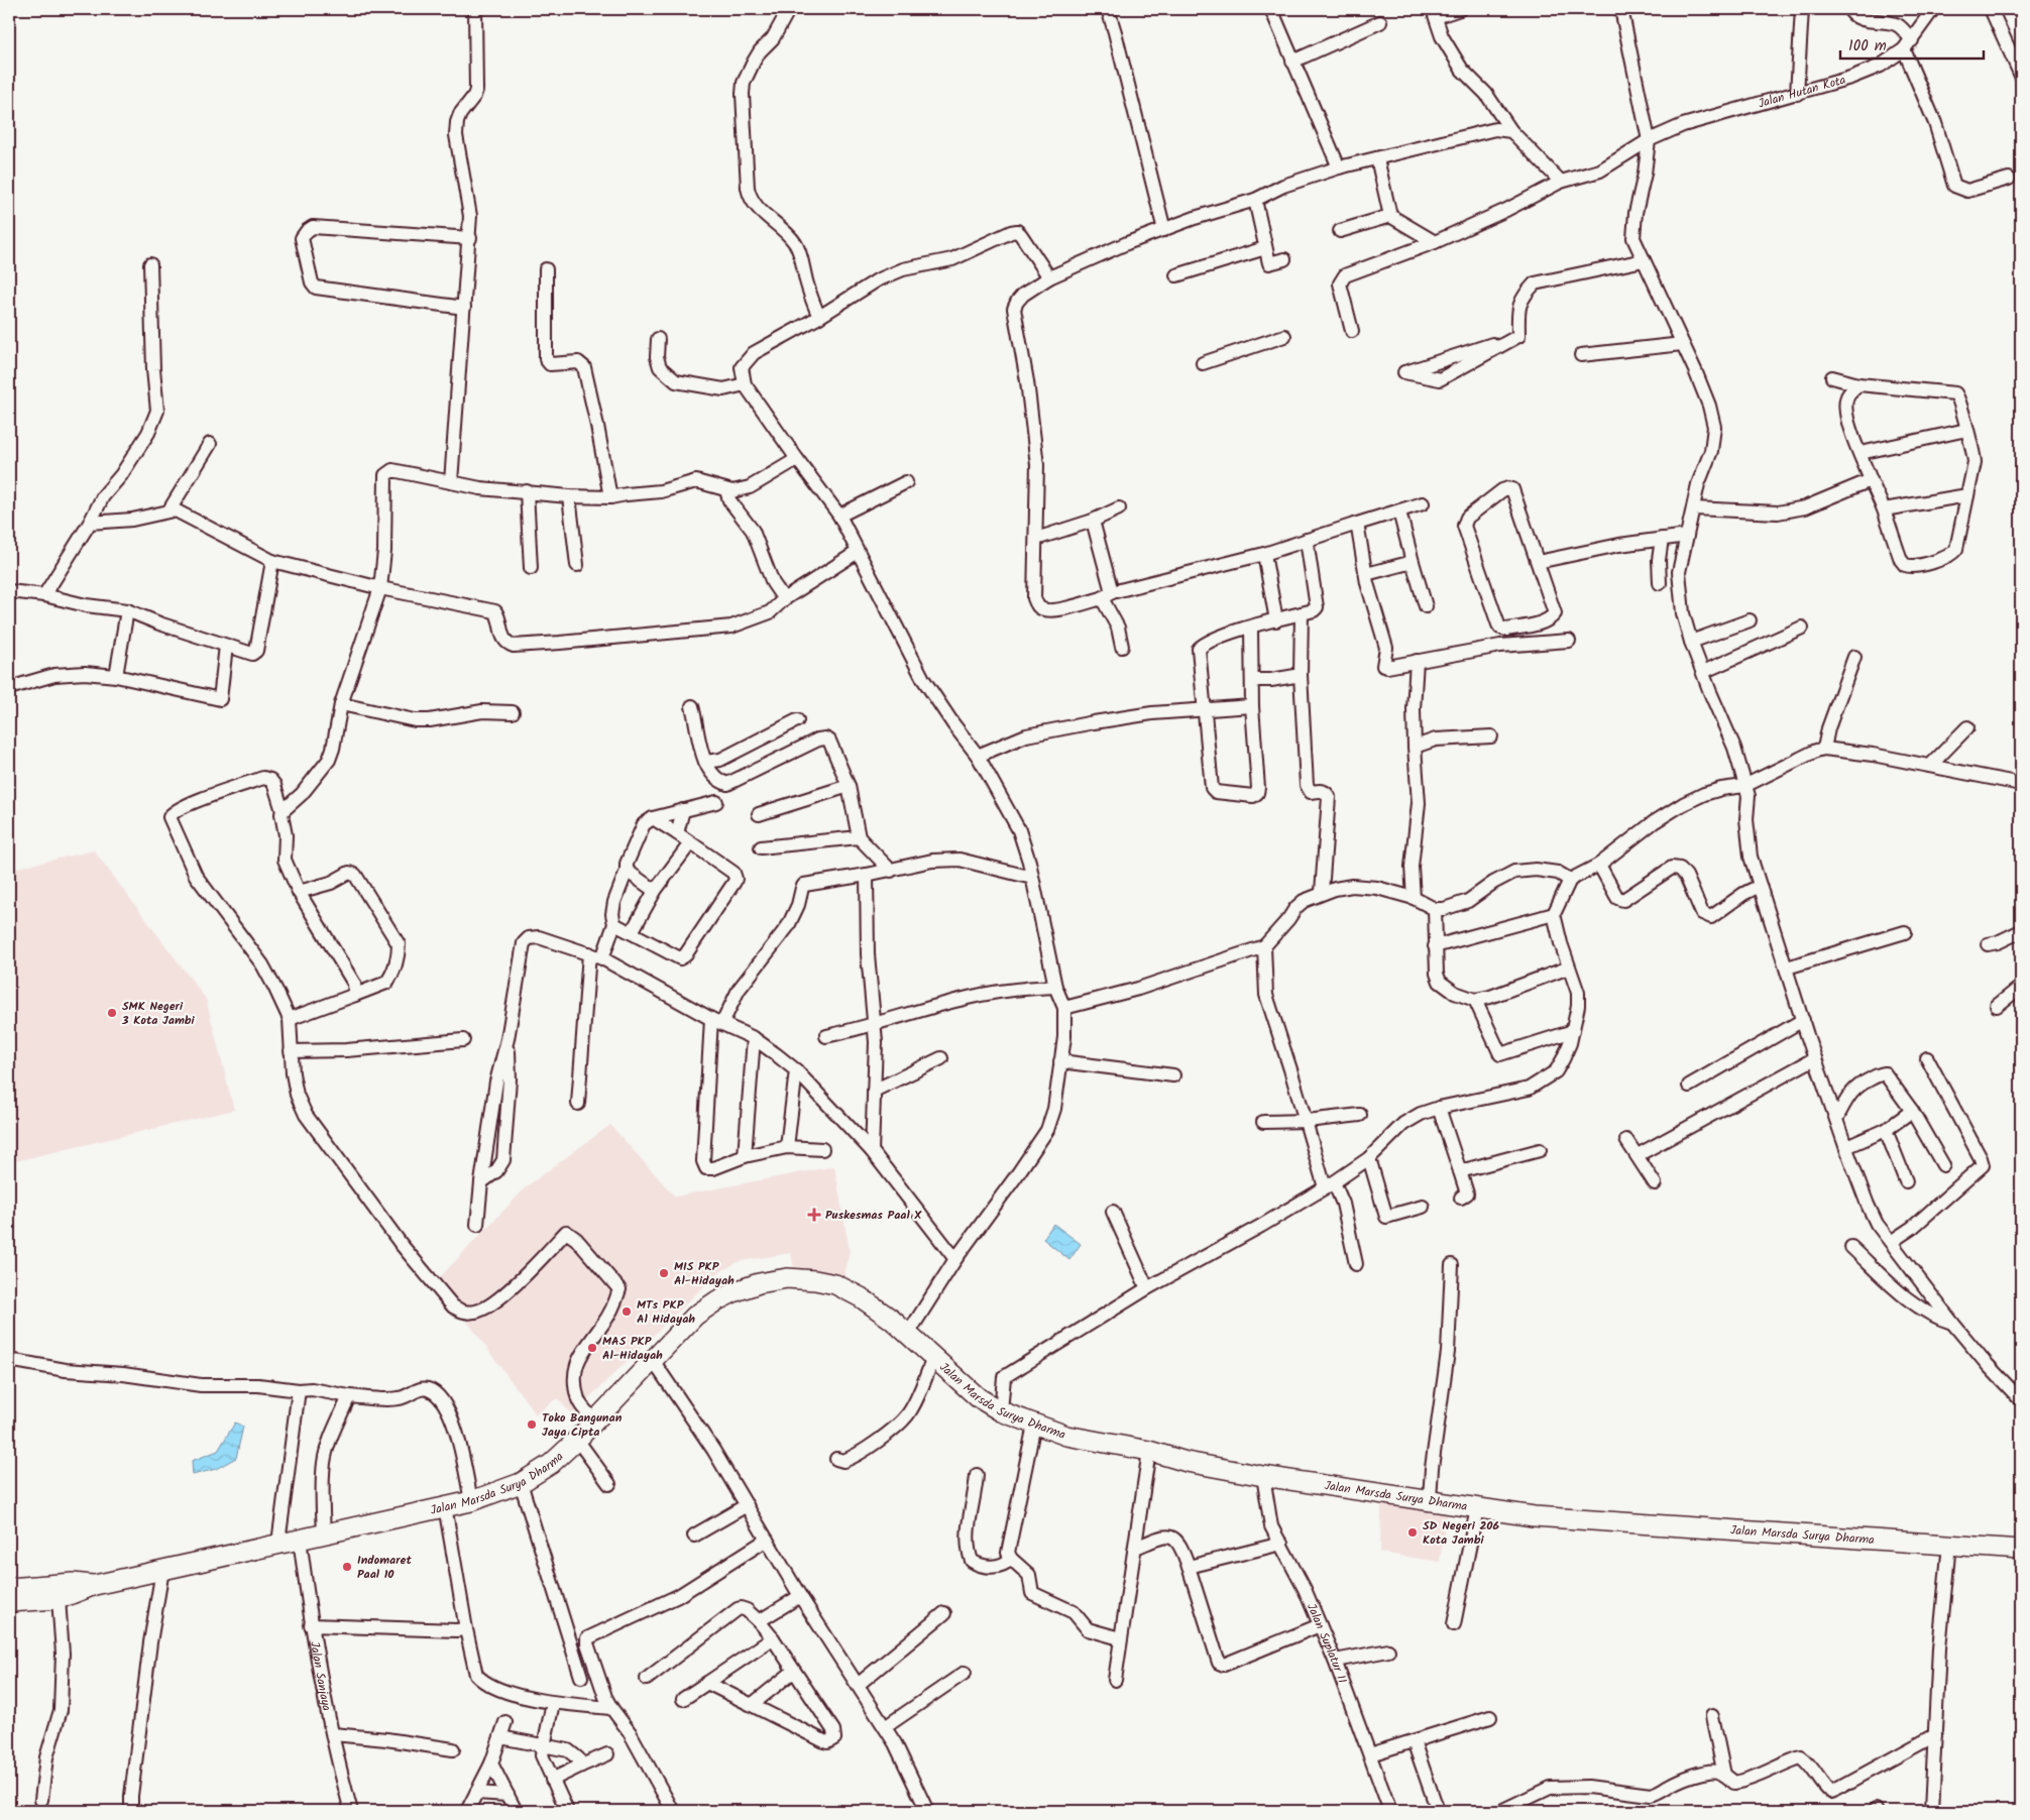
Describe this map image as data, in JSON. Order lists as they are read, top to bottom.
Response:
{
  "streets": {
    "highway": ["Jalan Marsda Surya Dharma"],
    "street": ["Jalan Hutan Kota", "Jalan Suplatur II", "Jalan Sanjaya"]
  },
  "crossings": [
    ["Jalan Marsda Surya Dharma", "Jalan Suplatur II"],
    ["Jalan Marsda Surya Dharma", "Jalan Sanjaya"]
  ],
  "places": {
    "other": [
      "SMK Negeri 3 Kota Jambi",
      "MIS PKP Al-Hidayah",
      "MTs PKP Al Hidayah",
      "MAS PKP Al-Hidayah",
      "Toko Bangunan Jaya Cipta",
      "SD Negeri 206 Kota Jambi",
      "Indomaret Paal 10"
    ],
    "health": ["Puskesmas Paal X"]
  },
  "scale_bar": "100 m"
}
